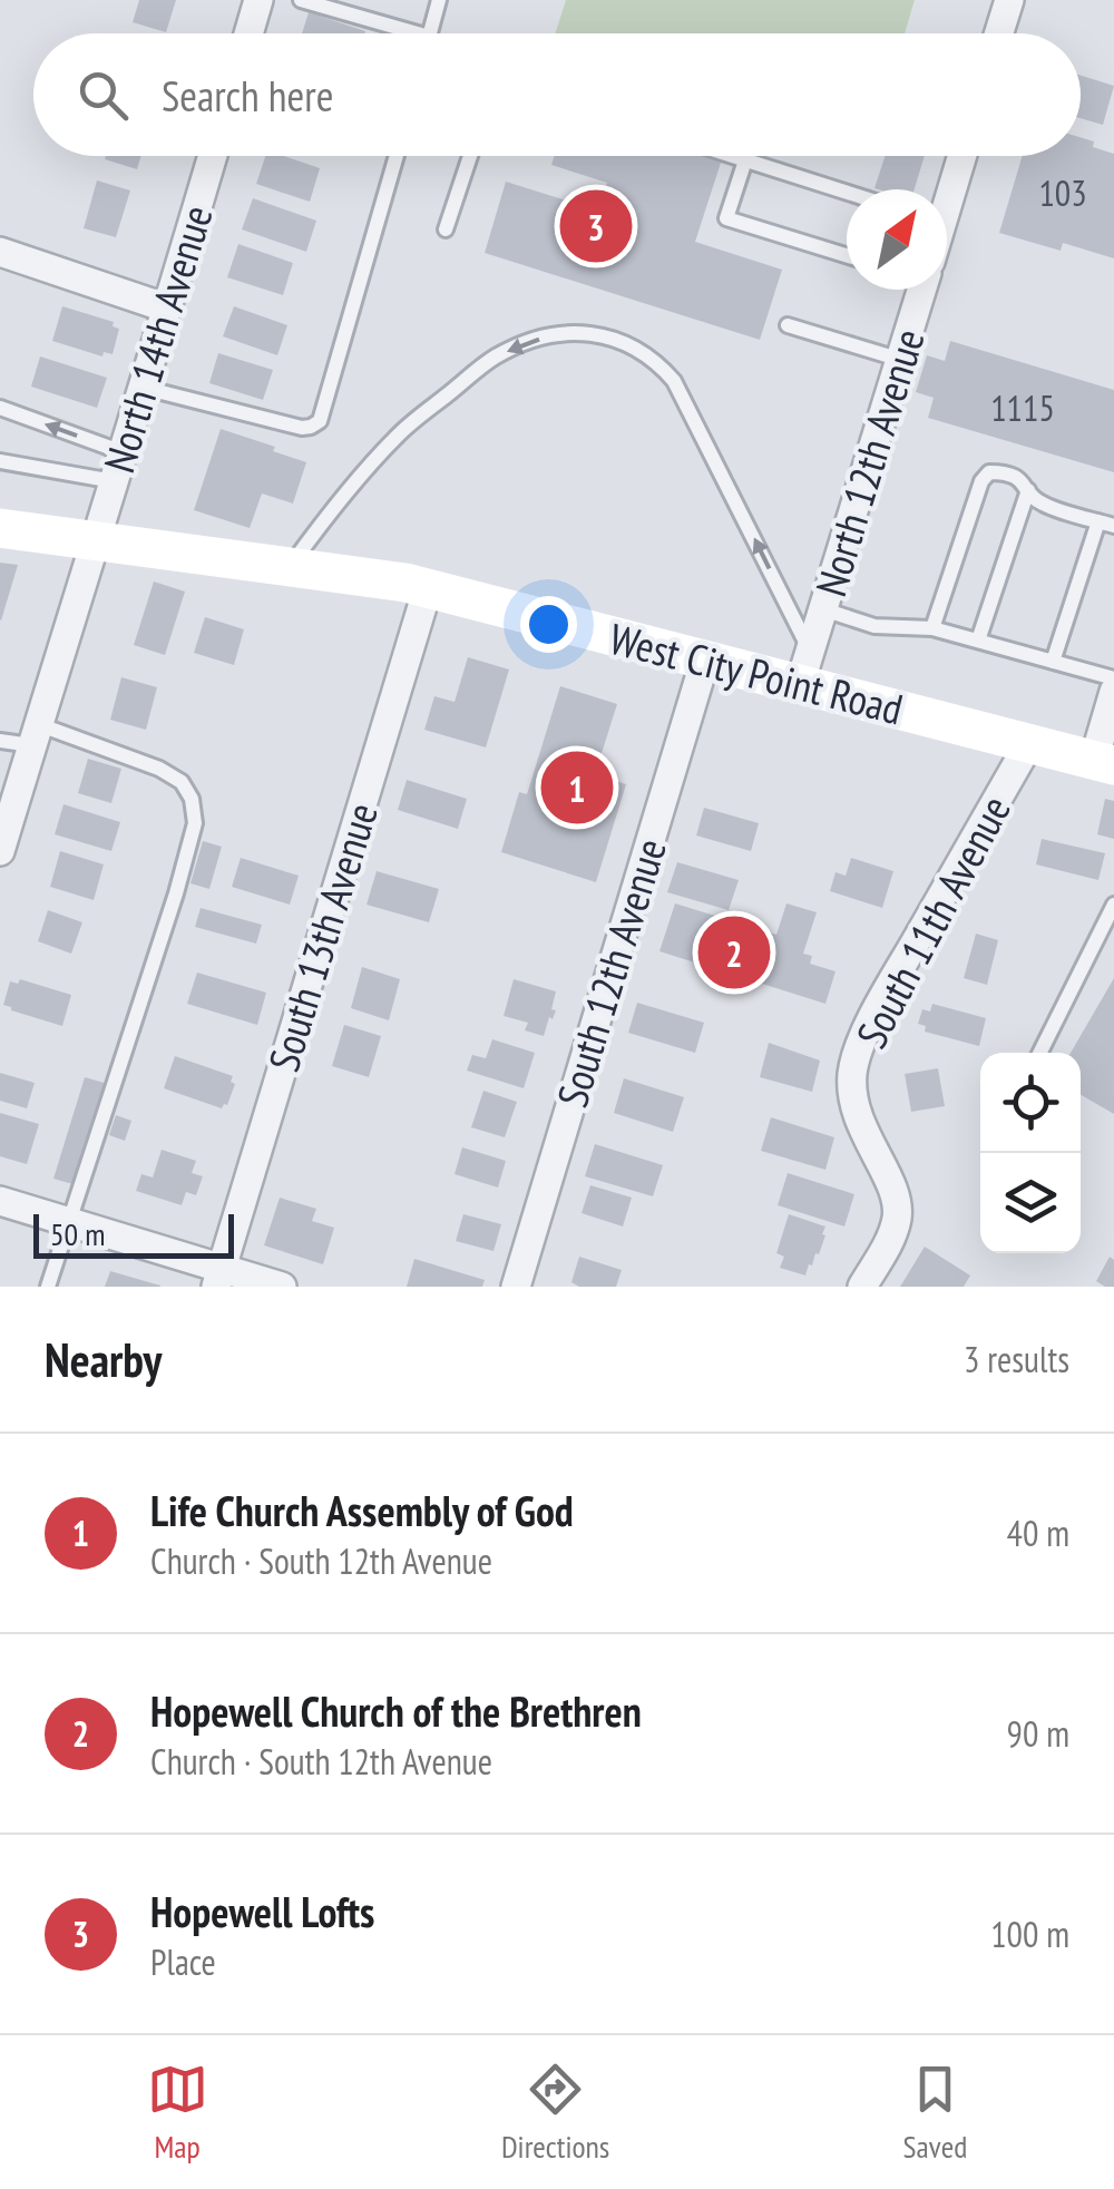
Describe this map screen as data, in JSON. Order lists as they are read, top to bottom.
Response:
{
  "streets": {
    "street": [
      "North 14th Avenue",
      "North 12th Avenue",
      "West City Point Road",
      "South 11th Avenue",
      "South 13th Avenue",
      "South 12th Avenue"
    ]
  },
  "crossings": [
    ["North 14th Avenue", "West City Point Road"],
    ["North 12th Avenue", "West City Point Road"],
    ["West City Point Road", "South 11th Avenue"],
    ["West City Point Road", "South 13th Avenue"],
    ["West City Point Road", "South 12th Avenue"]
  ],
  "house_numbers": ["103", "1115"],
  "scale_bar": "50 m",
  "north": "top right",
  "page": {
    "search": "Search here",
    "pins": ["3", "1", "2"],
    "scale": "50 m",
    "heading": ["Nearby", "3 results"],
    "list": [
      {
        "mark": "1",
        "name": "Life Church Assembly of God",
        "note": "Church · South 12th Avenue",
        "value": "40 m"
      },
      {
        "mark": "2",
        "name": "Hopewell Church of the Brethren",
        "note": "Church · South 12th Avenue",
        "value": "90 m"
      },
      {
        "mark": "3",
        "name": "Hopewell Lofts",
        "note": "Place",
        "value": "100 m"
      }
    ],
    "nav": ["Map", "Directions", "Saved"]
  }
}
